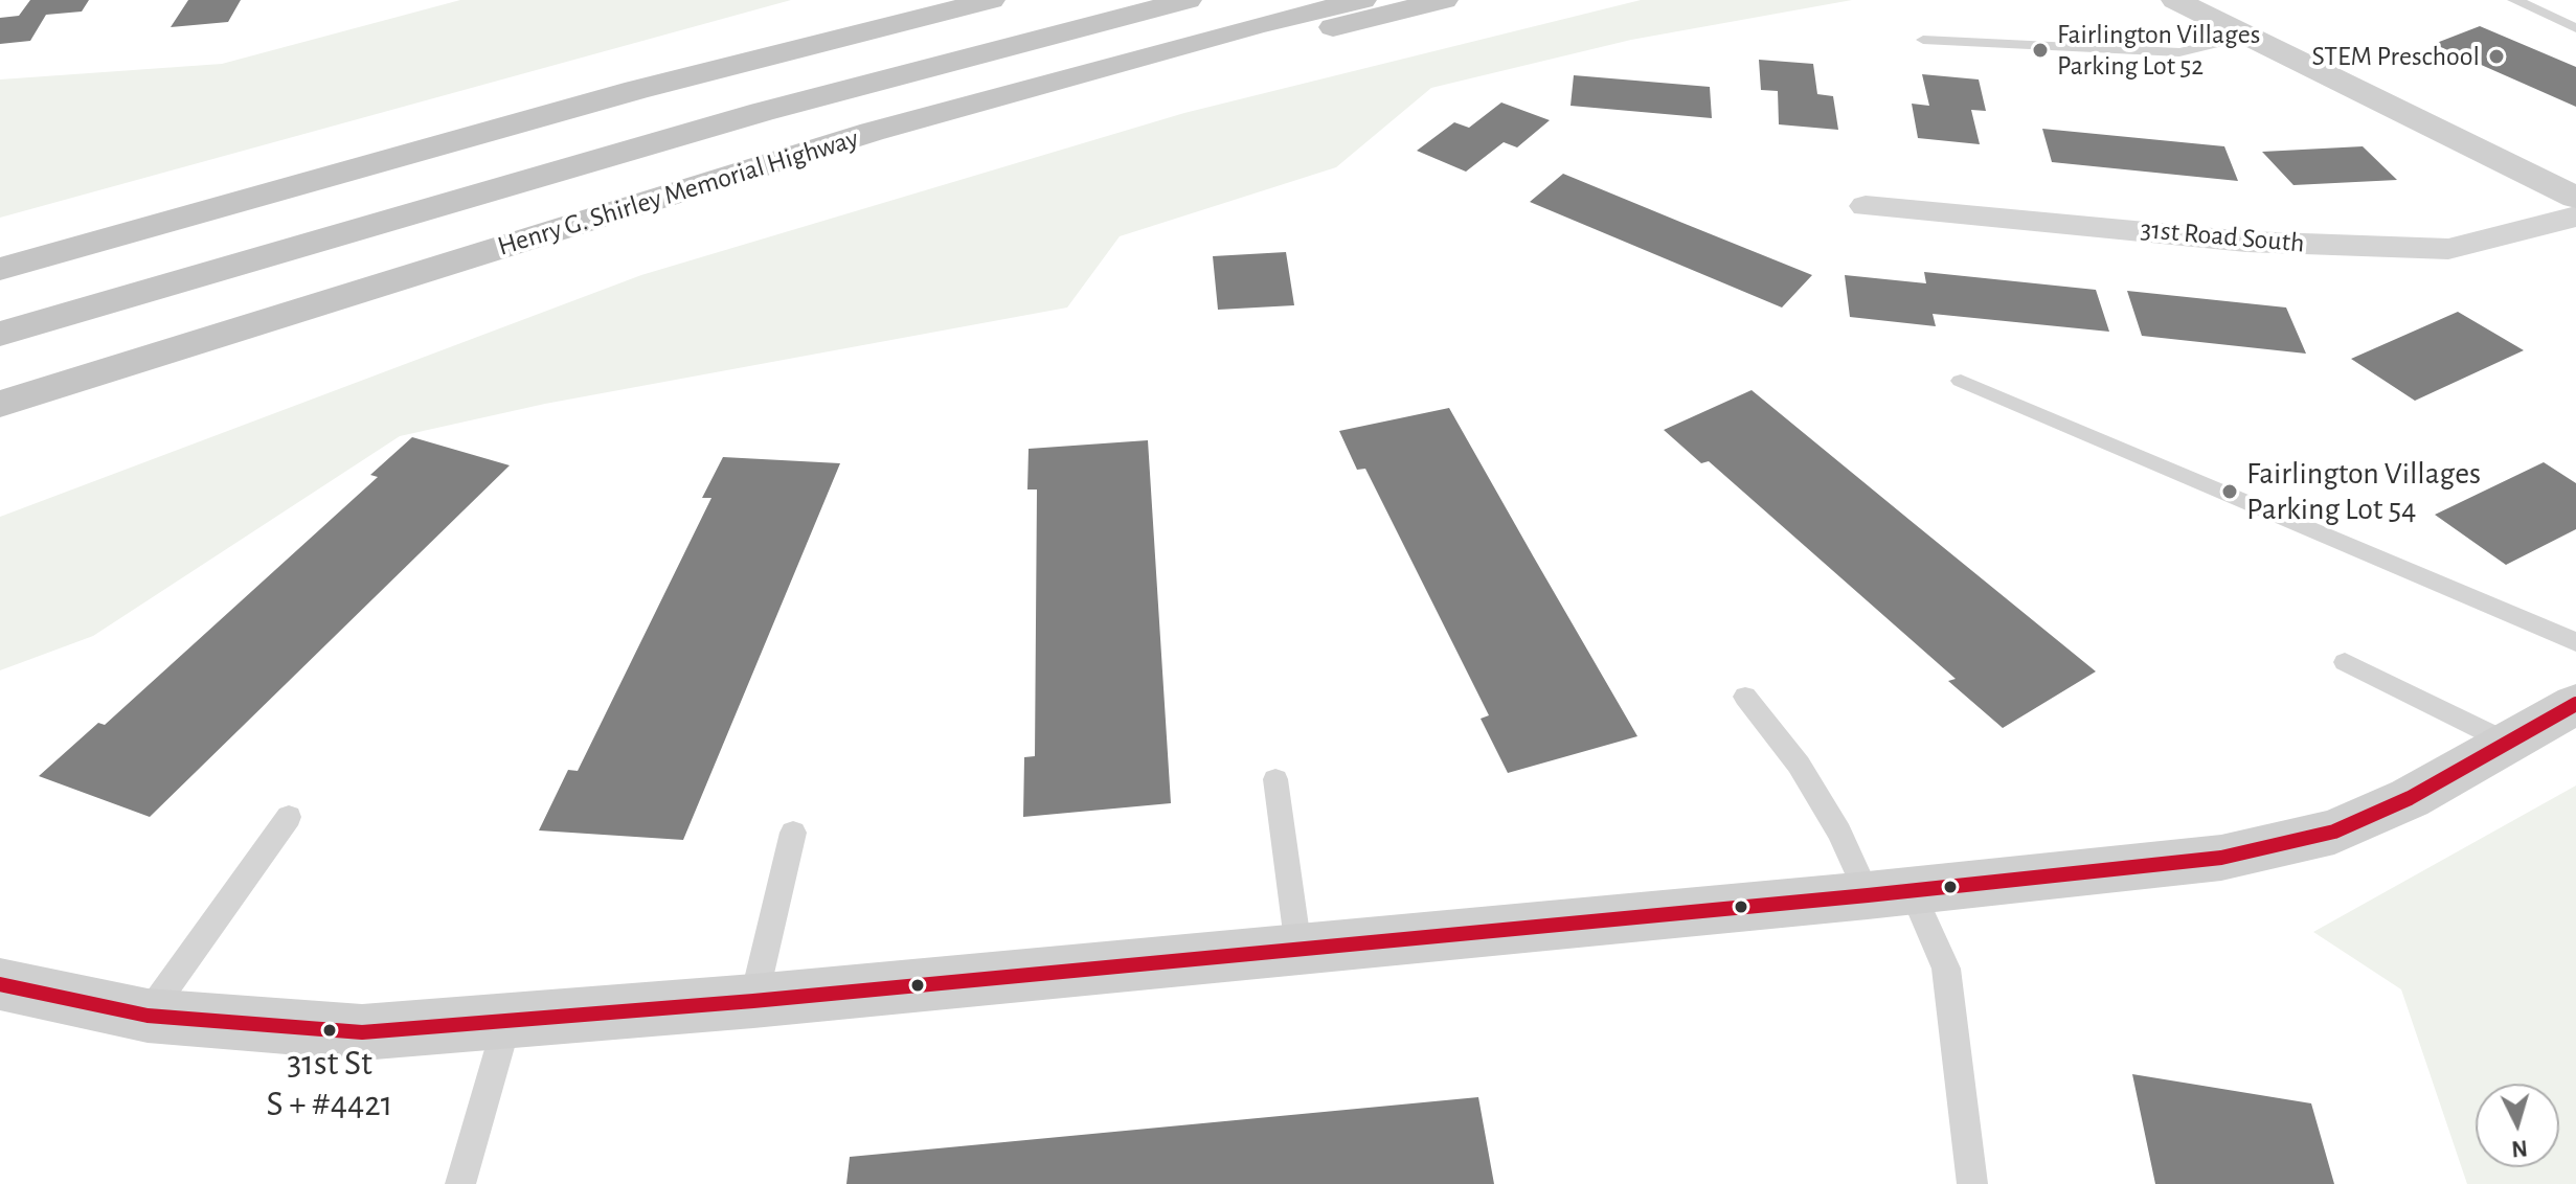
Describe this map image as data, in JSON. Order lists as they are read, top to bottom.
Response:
{
  "streets": {
    "highway": ["Henry G. Shirley Memorial Highway"],
    "street": ["31st Road South"]
  },
  "places": [
    "Fairlington Villages Parking Lot 52",
    "STEM Preschool",
    "Fairlington Villages Parking Lot 54",
    "31st St S + #4421"
  ],
  "north": "bottom"
}
